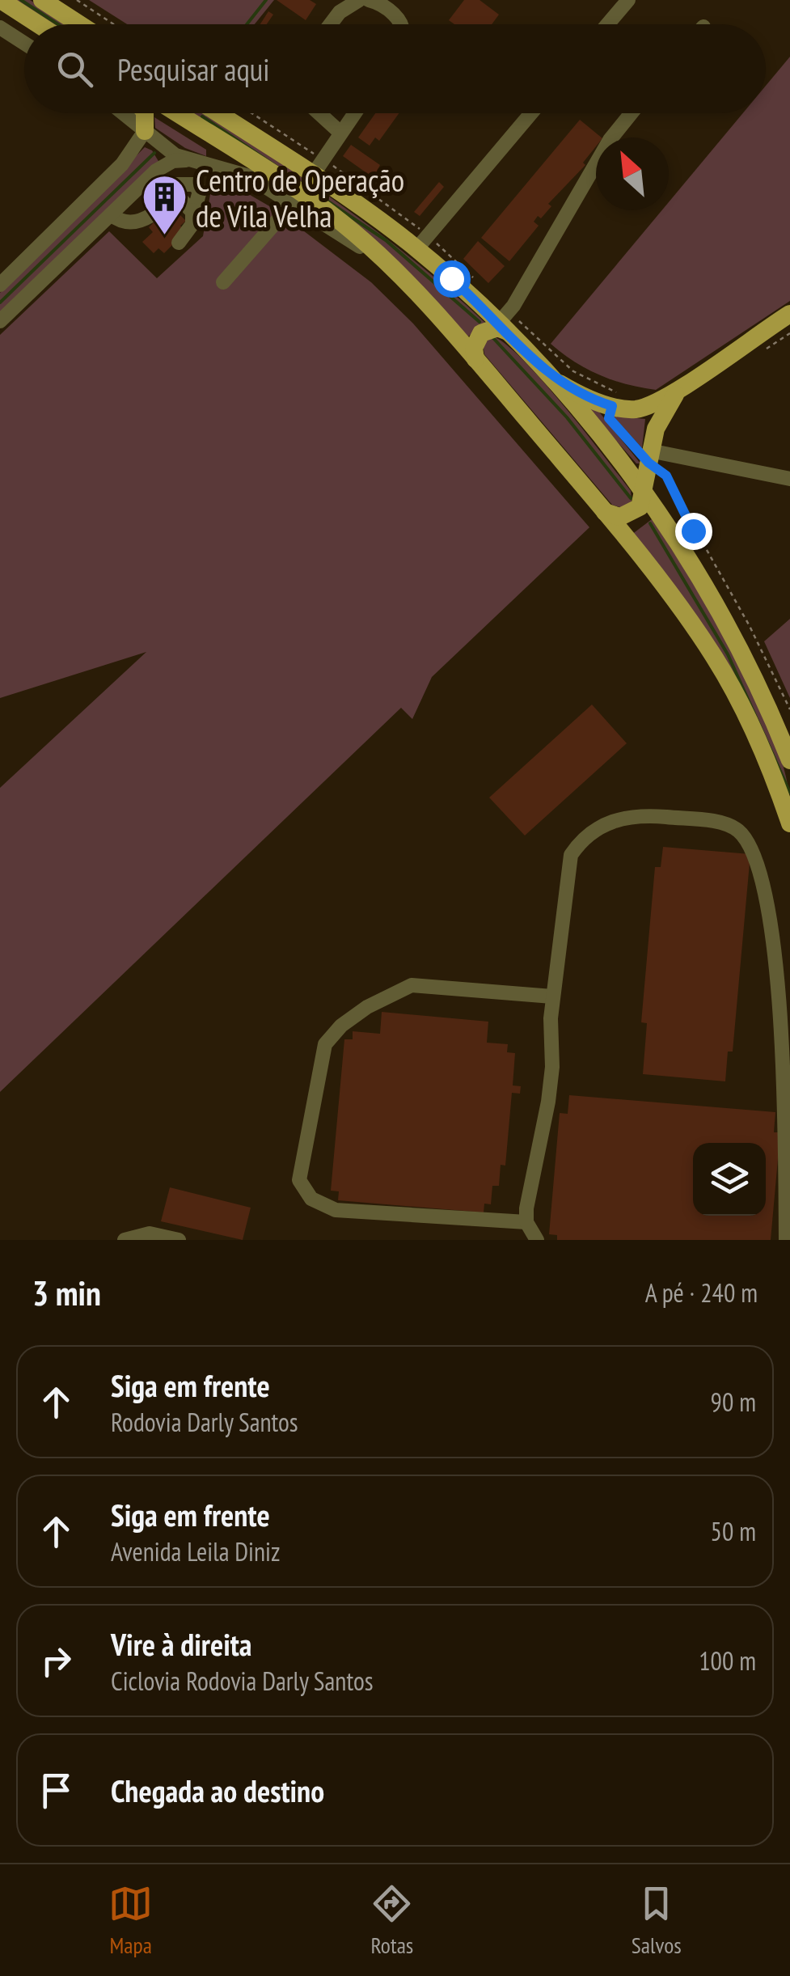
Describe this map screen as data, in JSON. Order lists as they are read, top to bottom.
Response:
{
  "places": {
    "building": ["Centro de Operação de Vila Velha"]
  },
  "north": "top left",
  "page": {
    "search": "Pesquisar aqui",
    "heading": ["3 min", "A pé · 240 m"],
    "list": [
      ["Siga em frente", "Rodovia Darly Santos", "90 m"],
      ["Siga em frente", "Avenida Leila Diniz", "50 m"],
      ["Vire à direita", "Ciclovia Rodovia Darly Santos", "100 m"],
      "Chegada ao destino"
    ],
    "nav": ["Mapa", "Rotas", "Salvos"]
  }
}
